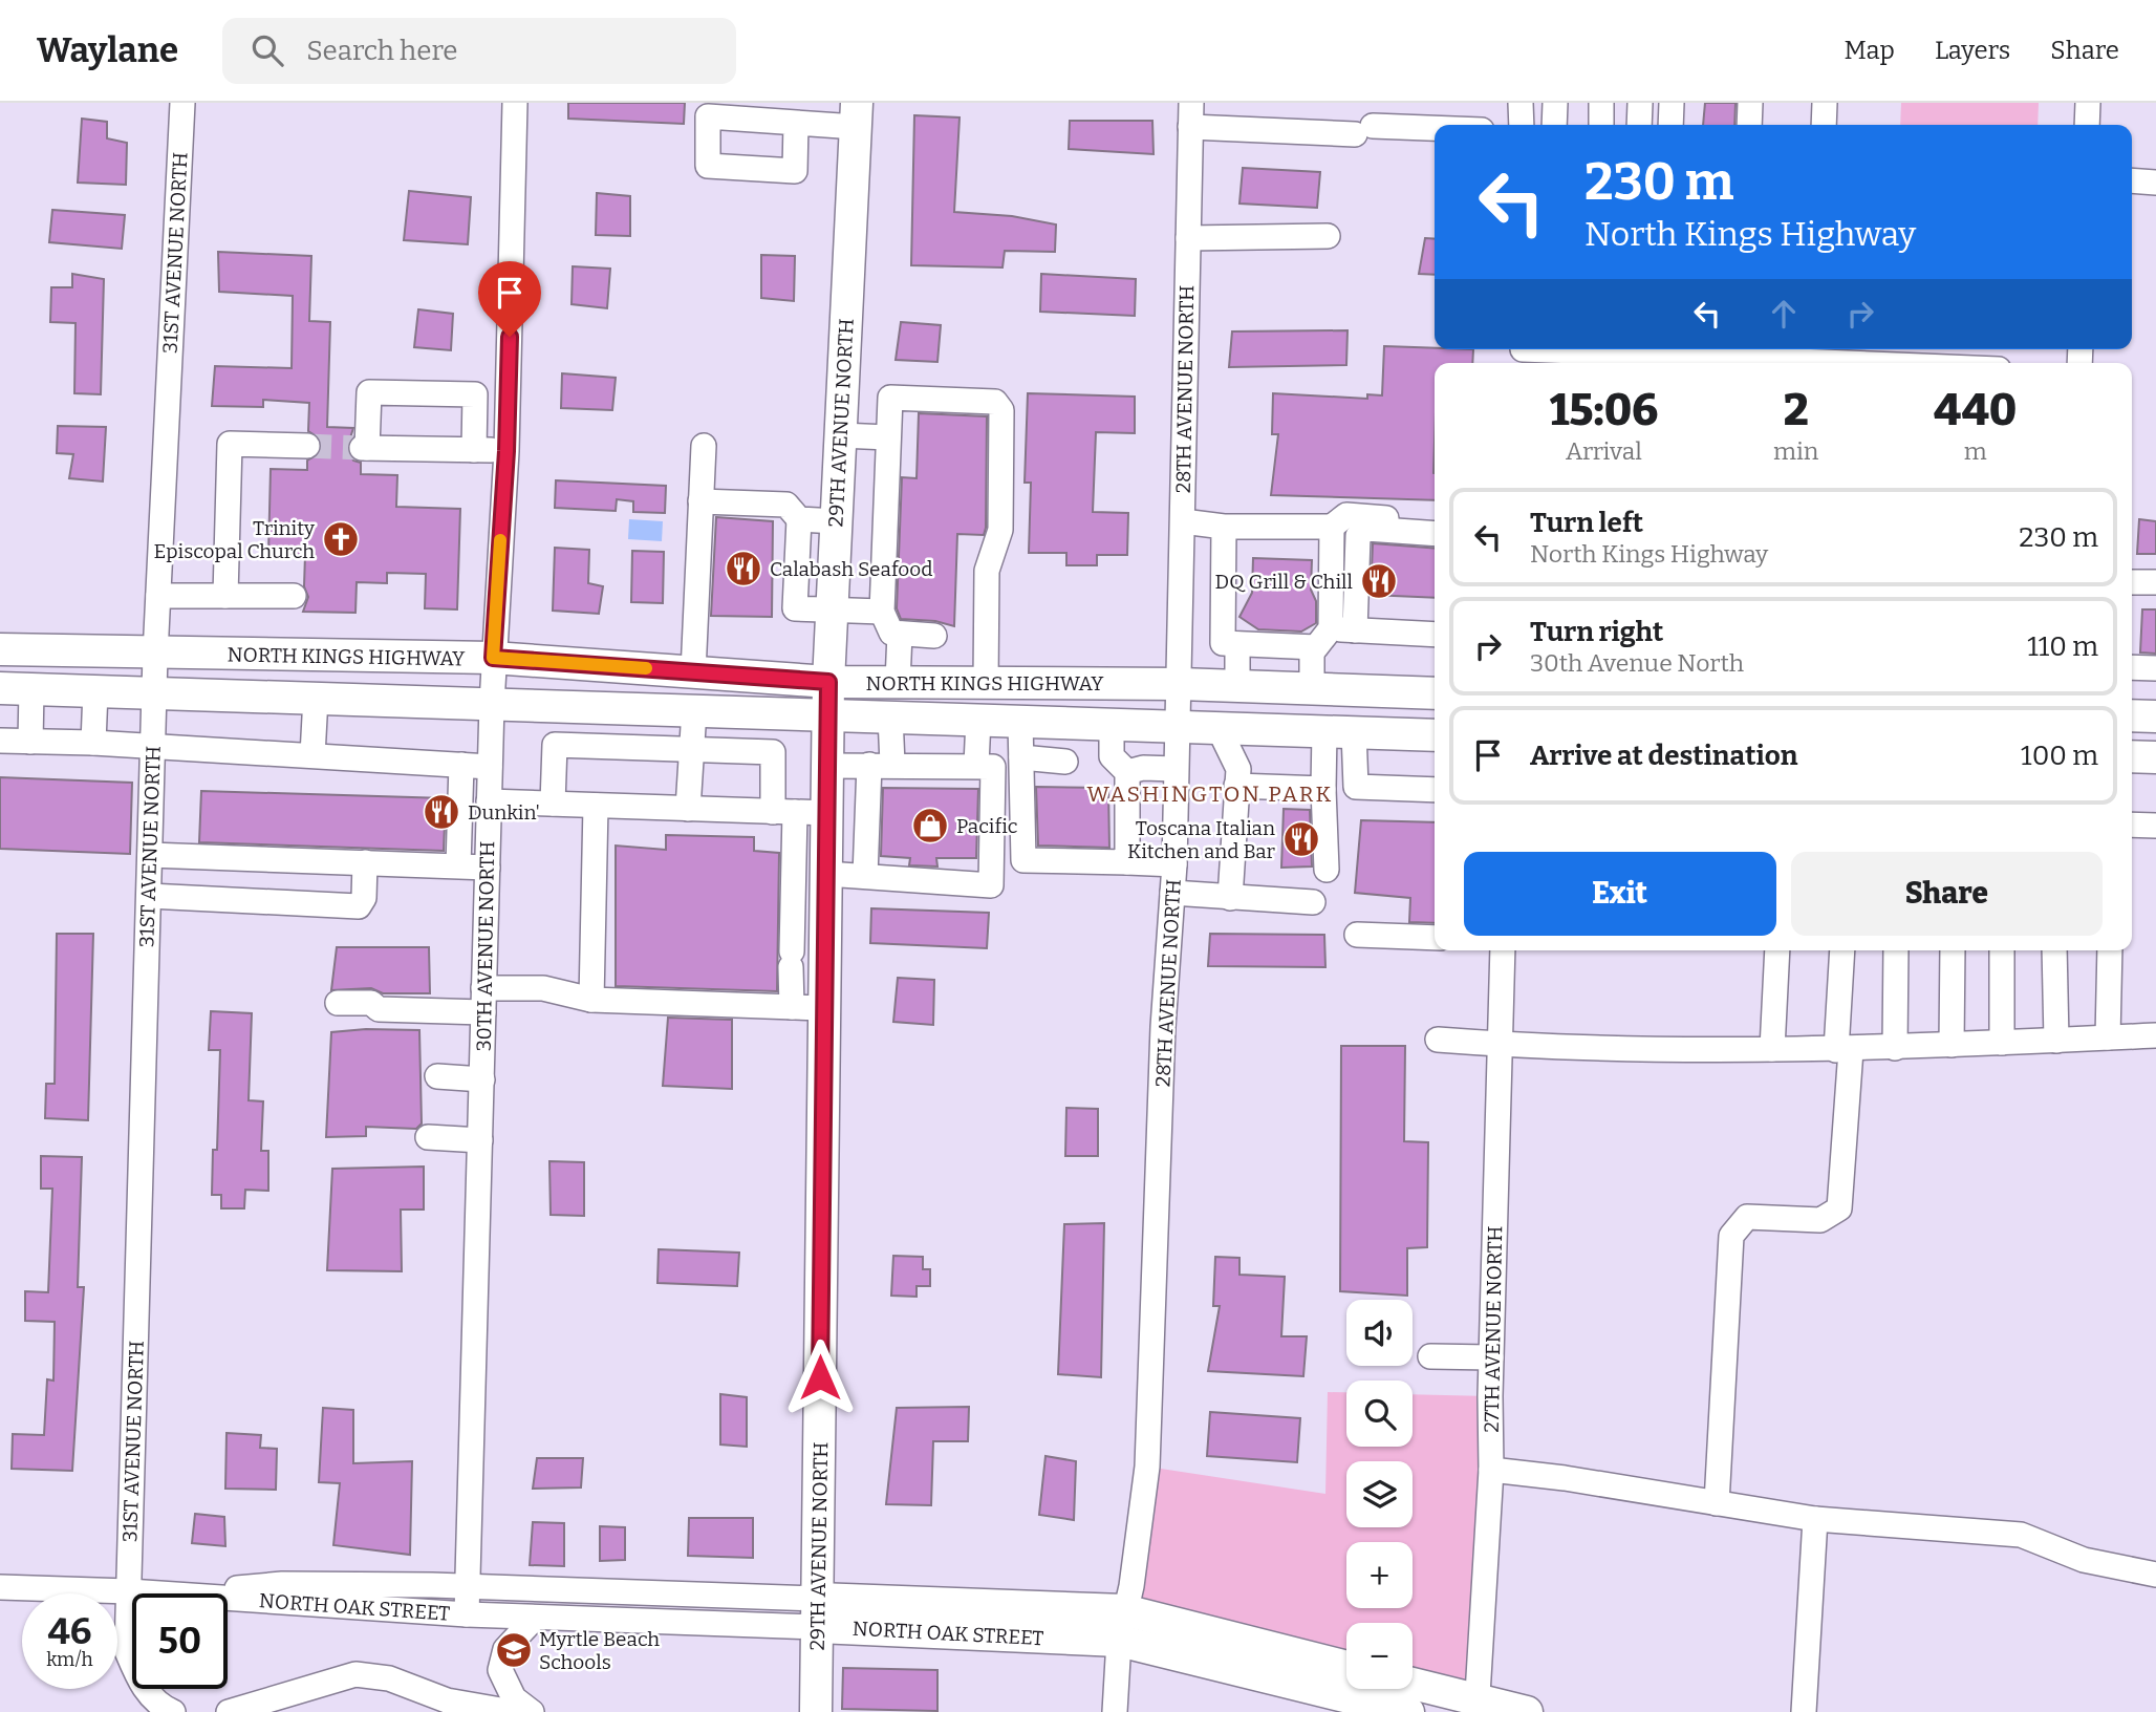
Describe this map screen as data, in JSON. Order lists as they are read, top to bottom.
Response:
{
  "streets": {
    "main road": ["29TH AVENUE NORTH", "NORTH KINGS HIGHWAY", "NORTH OAK STREET"],
    "street": [
      "31ST AVENUE NORTH",
      "28TH AVENUE NORTH",
      "30TH AVENUE NORTH",
      "27TH AVENUE NORTH"
    ]
  },
  "crossings": [
    ["31ST AVENUE NORTH", "NORTH KINGS HIGHWAY"],
    ["31ST AVENUE NORTH", "NORTH OAK STREET"],
    ["28TH AVENUE NORTH", "NORTH KINGS HIGHWAY"],
    ["28TH AVENUE NORTH", "NORTH OAK STREET"],
    ["29TH AVENUE NORTH", "NORTH KINGS HIGHWAY"],
    ["29TH AVENUE NORTH", "NORTH OAK STREET"],
    ["NORTH KINGS HIGHWAY", "30TH AVENUE NORTH"],
    ["30TH AVENUE NORTH", "NORTH OAK STREET"]
  ],
  "districts": ["WASHINGTON PARK"],
  "places": {
    "church": ["Trinity Episcopal Church"],
    "restaurant": [
      "Calabash Seafood",
      "DQ Grill & Chill",
      "Dunkin'",
      "Toscana Italian Kitchen and Bar"
    ],
    "shop": ["Pacific"],
    "school or university": ["Myrtle Beach Schools"]
  },
  "page": {
    "header": "Waylane",
    "search": "Search here",
    "nav": ["Map", "Layers", "Share"],
    "turn": ["230 m", "North Kings Highway"],
    "eta": [
      "15:06",
      "Arrival",
      "2",
      "min",
      "440",
      "m"
    ],
    "list": [
      {
        "name": "Turn left",
        "note": "North Kings Highway",
        "value": "230 m"
      },
      {
        "name": "Turn right",
        "note": "30th Avenue North",
        "value": "110 m"
      },
      {
        "name": "Arrive at destination",
        "value": "100 m"
      }
    ],
    "buttons": ["Exit", "Share"],
    "map_buttons": ["+", "−"],
    "speed": "46 km/h",
    "limit": "50"
  }
}
